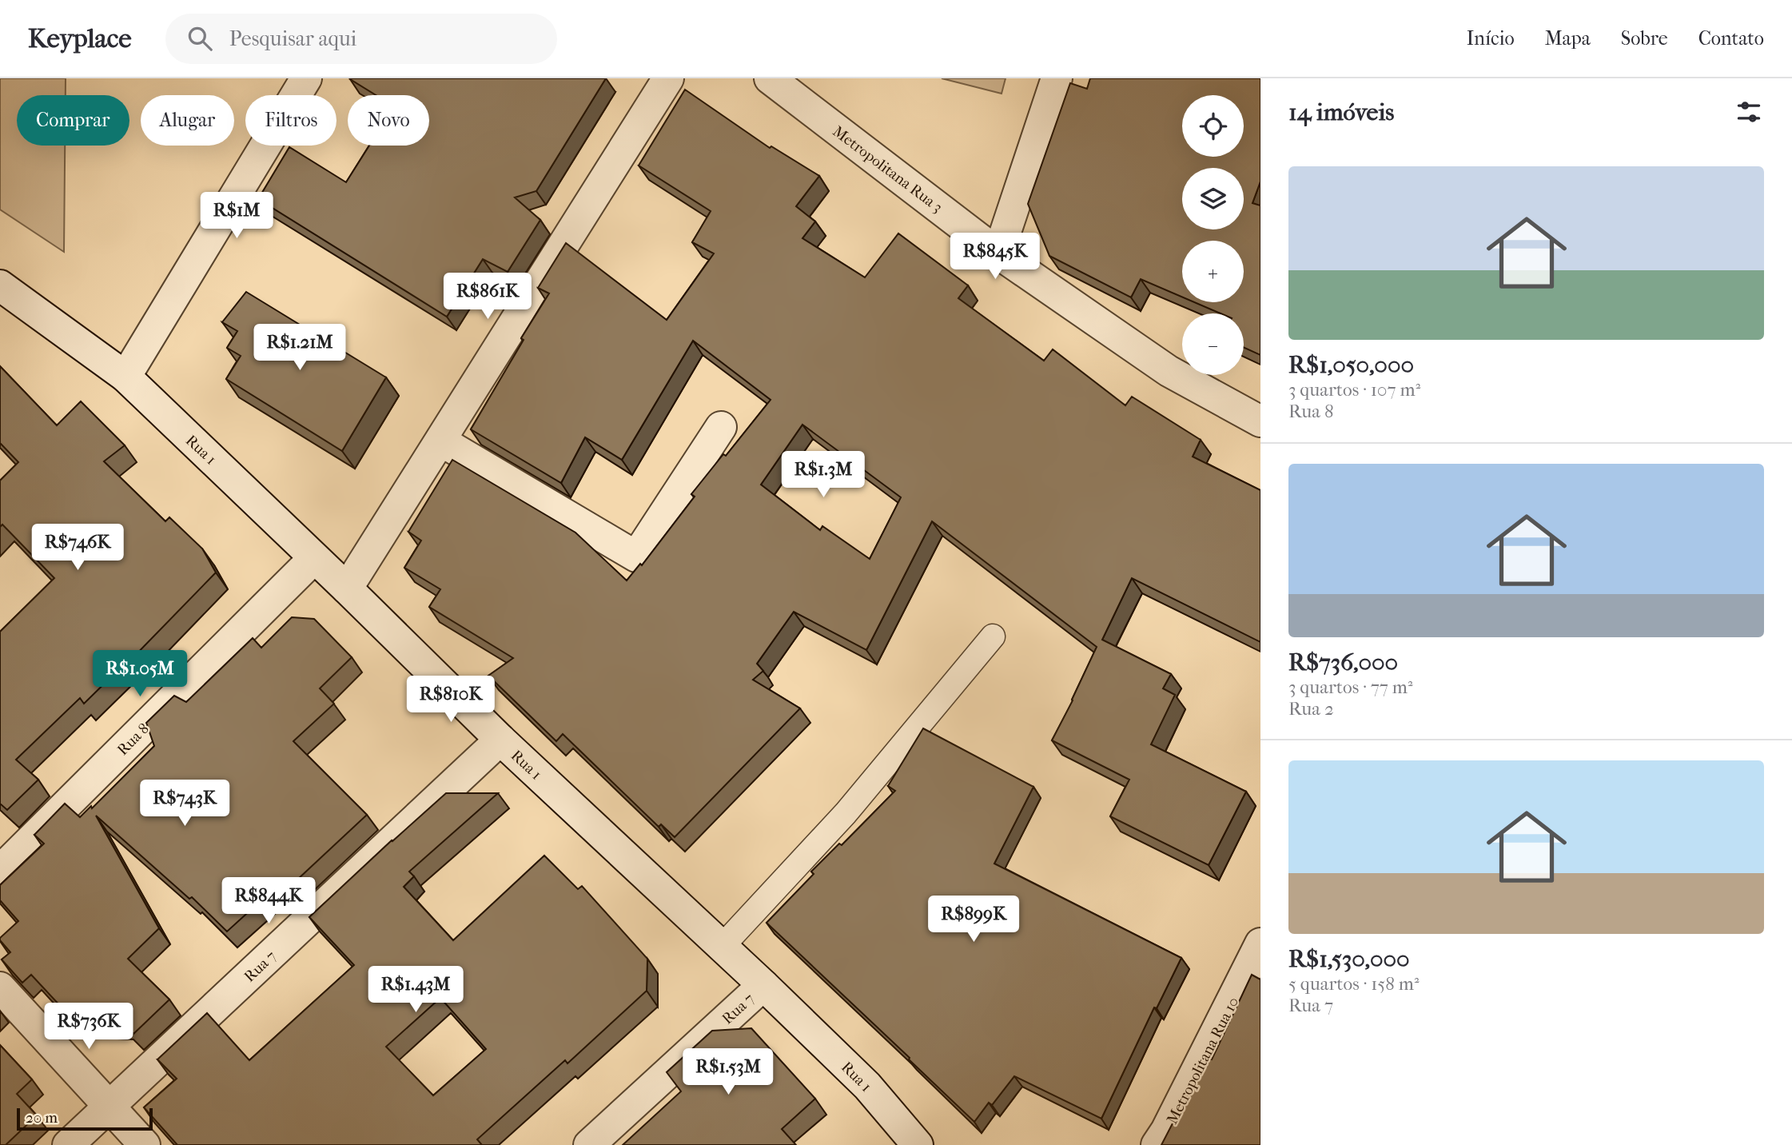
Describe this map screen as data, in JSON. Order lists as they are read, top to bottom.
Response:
{
  "streets": {
    "street": [
      "Metropolitana Rua 3",
      "Rua 1",
      "Rua 8",
      "Rua 7",
      "Metropolitana Rua 10"
    ]
  },
  "crossings": [
    ["Rua 1", "Rua 8"],
    ["Rua 1", "Rua 7"]
  ],
  "scale_bar": "20 m",
  "page": {
    "header": "Keyplace",
    "search": "Pesquisar aqui",
    "nav": [
      "Início",
      "Mapa",
      "Sobre",
      "Contato"
    ],
    "heading": "14 imóveis",
    "map_buttons": ["+", "−"],
    "chip": [
      "Comprar",
      "Alugar",
      "Filtros",
      "Novo"
    ],
    "list": [
      {
        "name": "R$1,050,000",
        "note": "3 quartos · 107 m² · Rua 8"
      },
      {
        "name": "R$736,000",
        "note": "3 quartos · 77 m² · Rua 2"
      },
      {
        "name": "R$1,530,000",
        "note": "5 quartos · 158 m² · Rua 7"
      }
    ],
    "price": [
      "R$1M",
      "R$845K",
      "R$861K",
      "R$1.21M",
      "R$1.3M",
      "R$746K",
      "R$1.05M",
      "R$810K",
      "R$743K",
      "R$844K",
      "R$899K",
      "R$1.43M",
      "R$736K",
      "R$1.53M"
    ],
    "scale": "20 m"
  }
}
